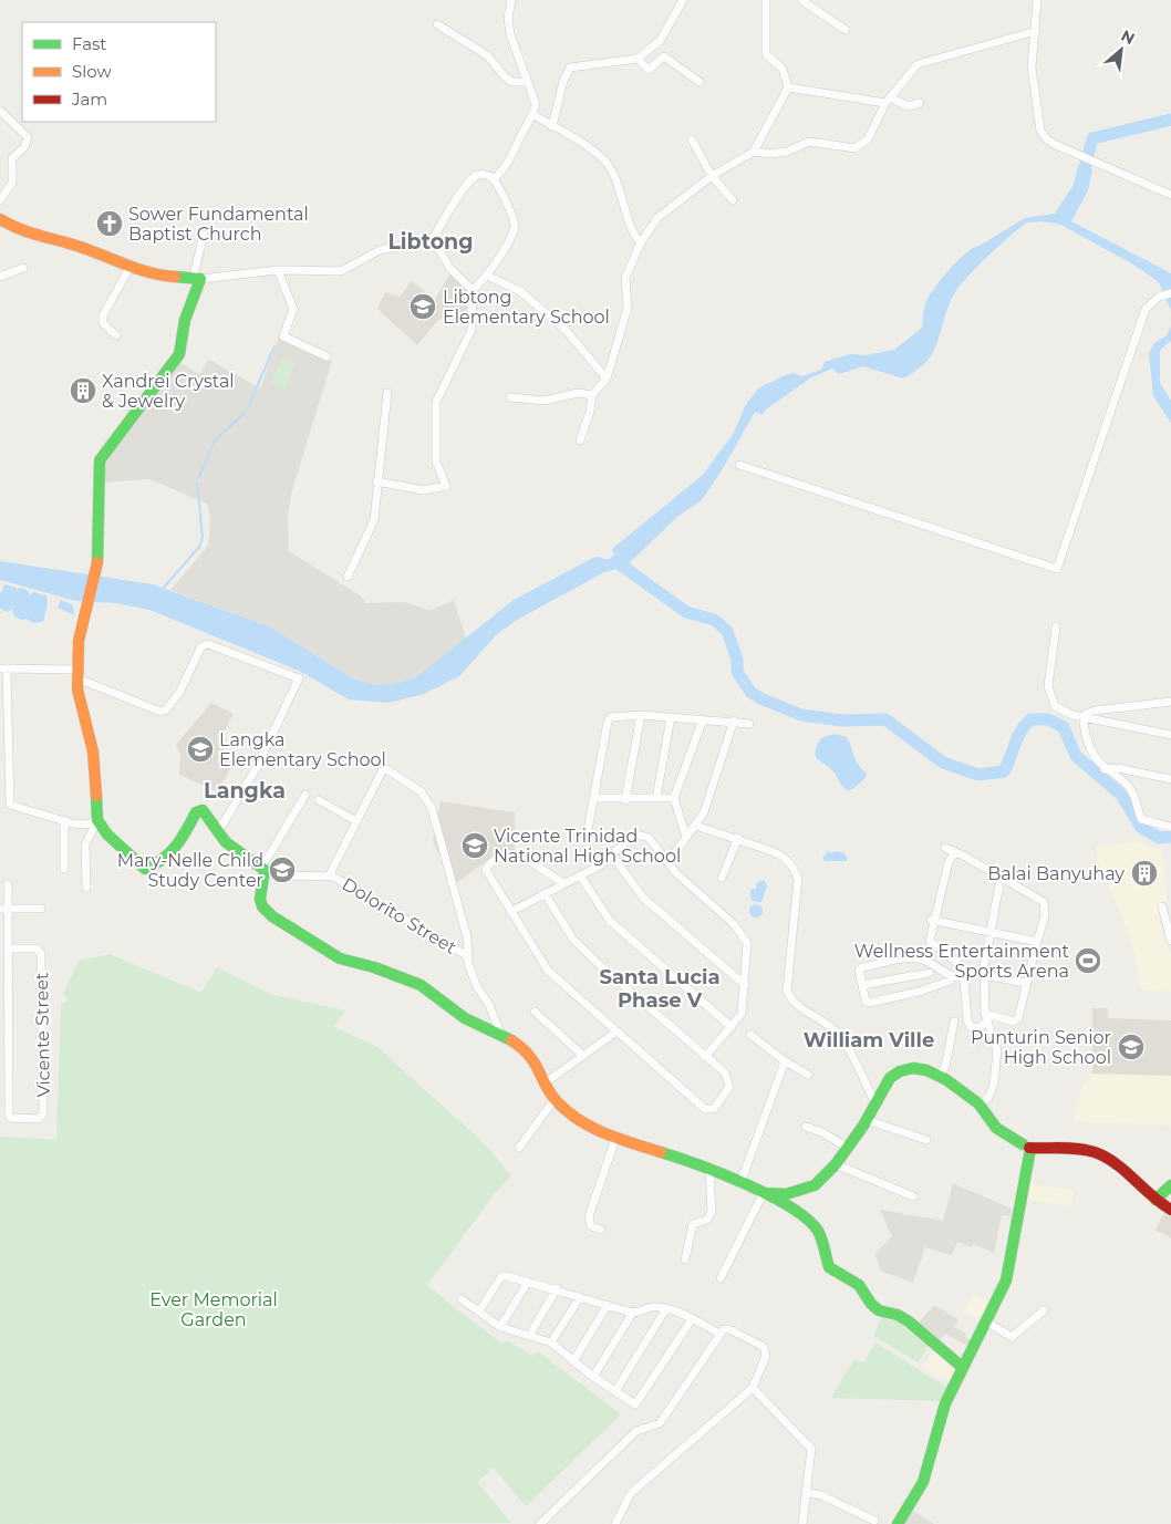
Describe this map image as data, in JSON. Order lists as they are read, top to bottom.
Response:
{
  "streets": {
    "street": ["Dolorito Street", "Vicente Street"]
  },
  "districts": [
    "Libtong",
    "Langka",
    "Santa Lucia Phase V",
    "William Ville"
  ],
  "parks": ["Ever Memorial Garden"],
  "places": {
    "church": ["Sower Fundamental Baptist Church"],
    "school or university": [
      "Libtong Elementary School",
      "Langka Elementary School",
      "Vicente Trinidad National High School",
      "Mary-Nelle Child Study Center",
      "Punturin Senior High School"
    ],
    "building": ["Xandrei Crystal & Jewelry", "Balai Banyuhay"],
    "sports": ["Wellness Entertainment Sports Arena"]
  },
  "legend": ["Fast", "Slow", "Jam"],
  "north": "top right"
}
